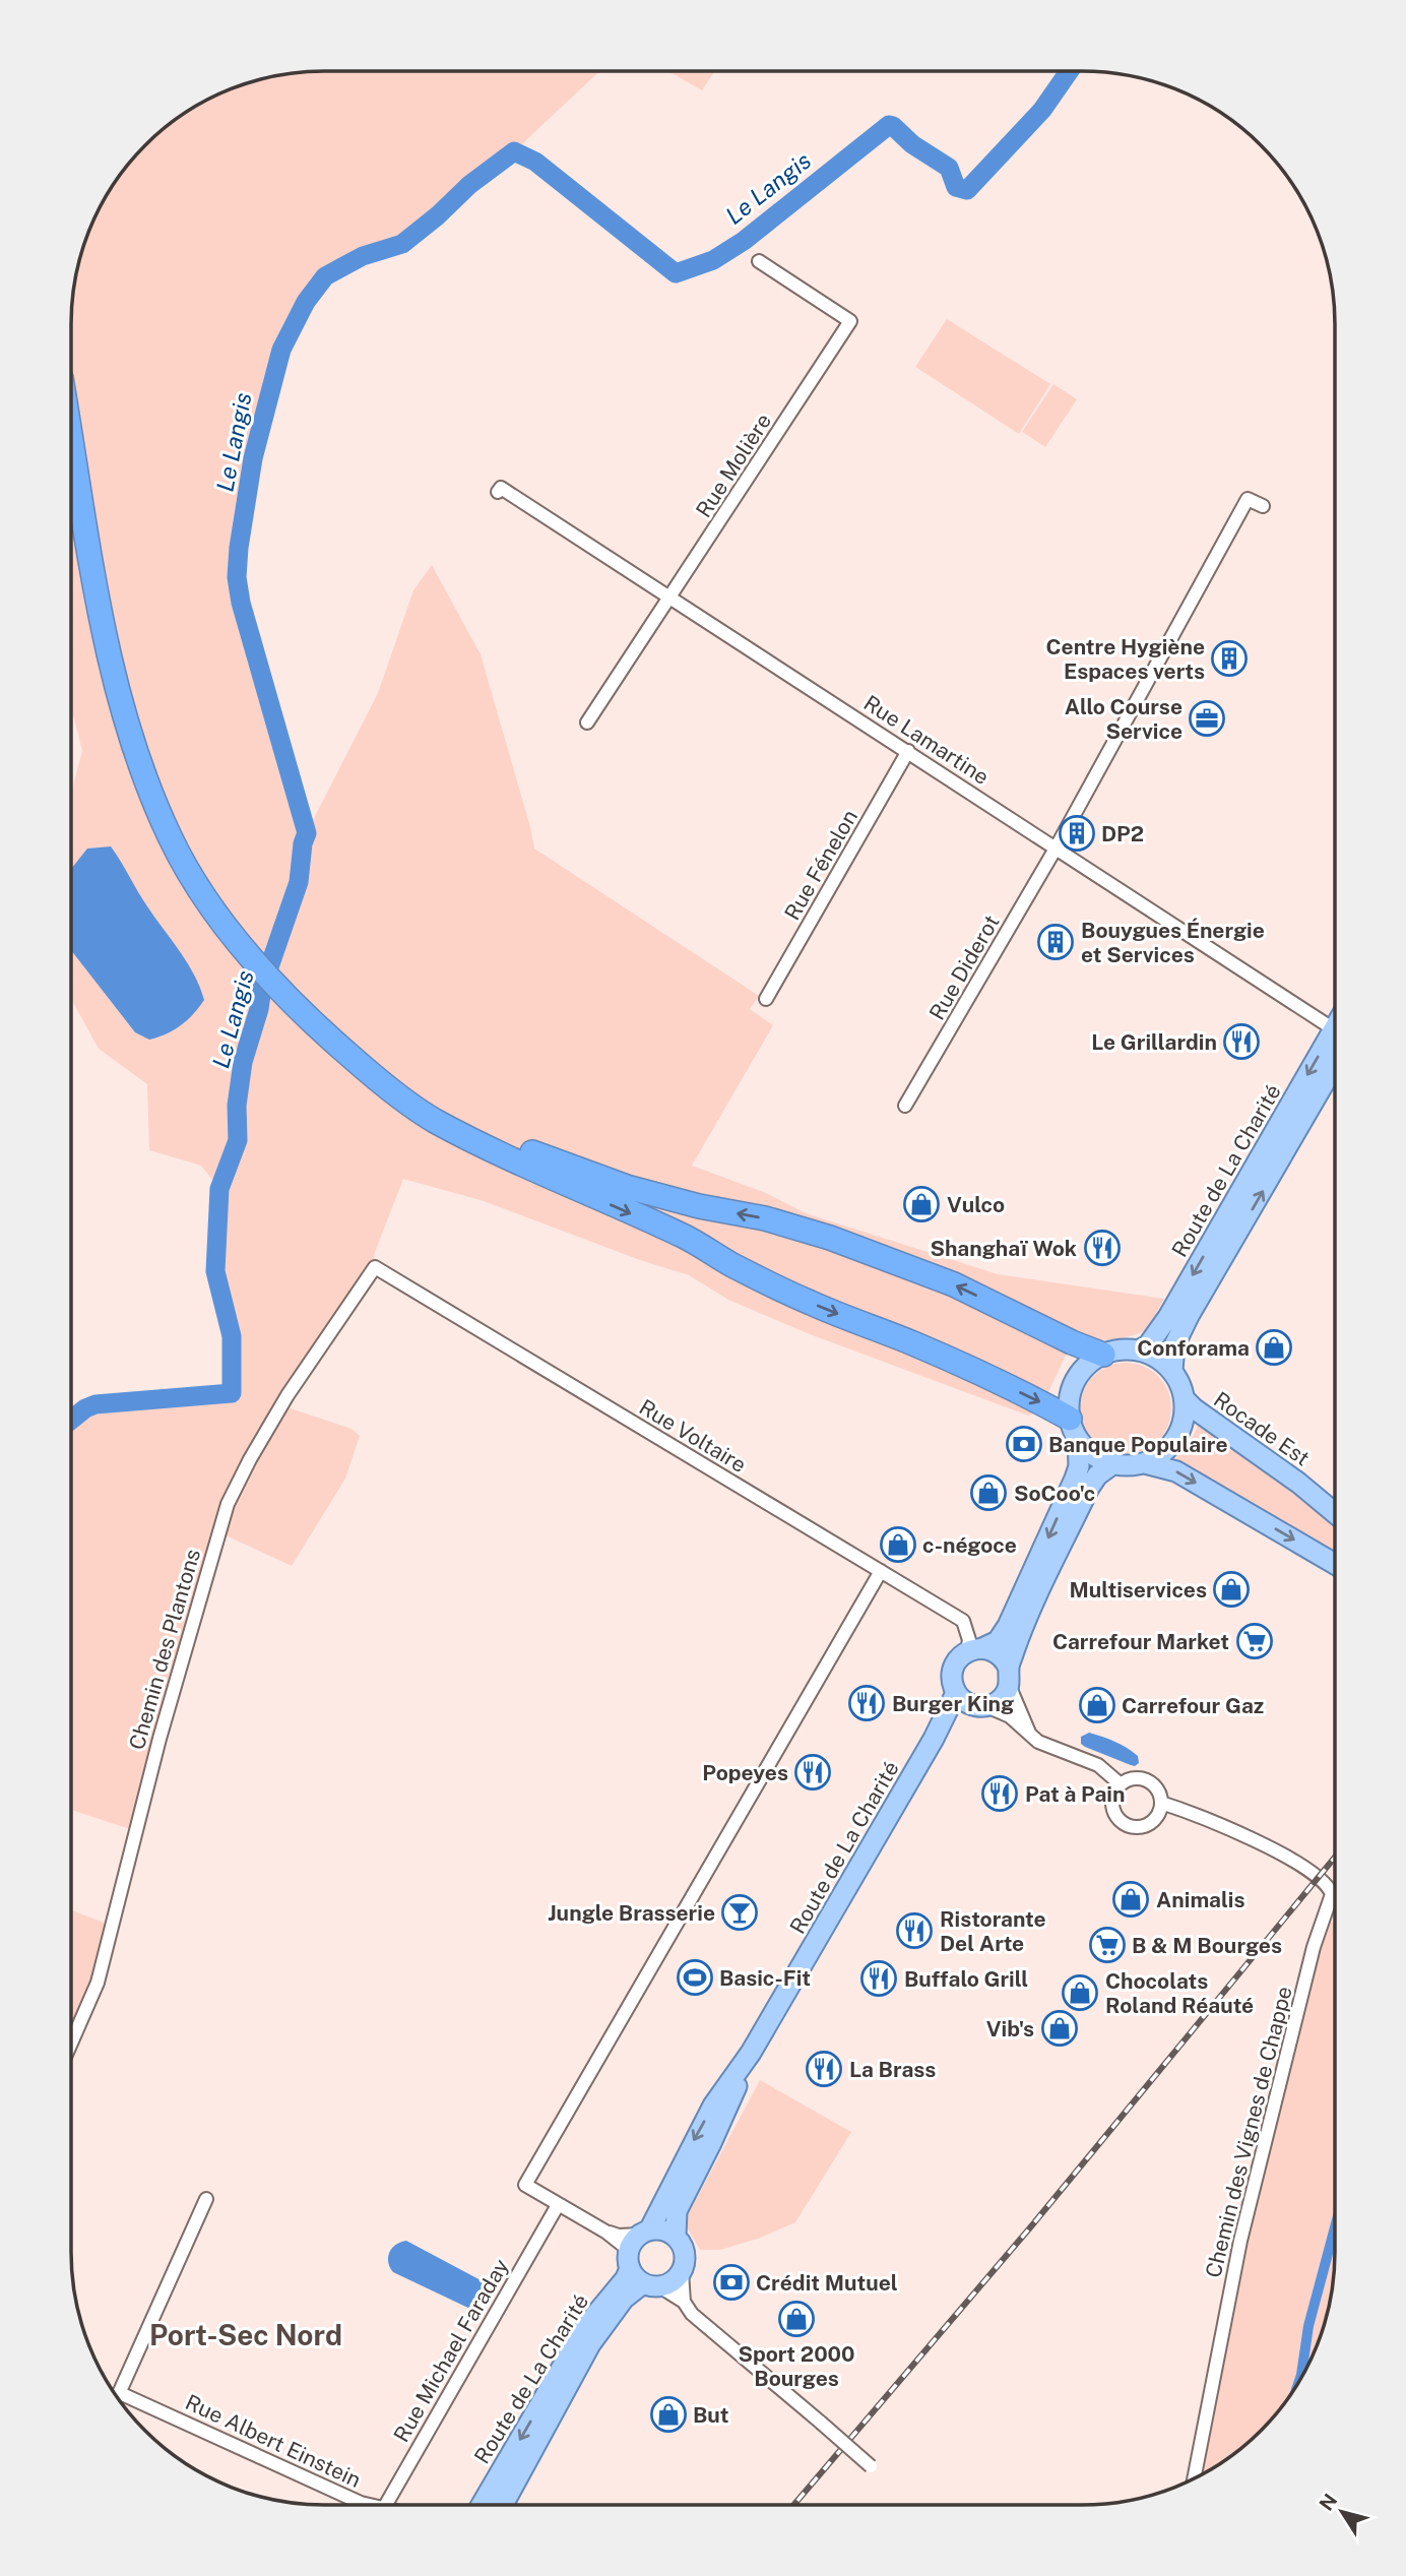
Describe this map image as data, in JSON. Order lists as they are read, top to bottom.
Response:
{
  "streets": {
    "main road": ["Route de La Charité", "Rocade Est"],
    "street": [
      "Rue Molière",
      "Rue Lamartine",
      "Rue Fénelon",
      "Rue Diderot",
      "Rue Voltaire",
      "Chemin des Plantons",
      "Chemin des Vignes de Chappe",
      "Rue Michael Faraday",
      "Rue Albert Einstein"
    ]
  },
  "crossings": [
    ["Rue Molière", "Rue Lamartine"],
    ["Rue Lamartine", "Rue Fénelon"],
    ["Rue Lamartine", "Rue Diderot"],
    ["Route de La Charité", "Rocade Est"],
    ["Route de La Charité", "Rue Voltaire"],
    ["Rue Voltaire", "Chemin des Plantons"]
  ],
  "districts": ["Port-Sec Nord"],
  "water": ["Le Langis"],
  "places": {
    "building": ["Centre Hygiène Espaces verts", "DP2", "Bouygues Énergie et Services"],
    "office": ["Allo Course Service"],
    "restaurant": [
      "Le Grillardin",
      "Shanghaï Wok",
      "Burger King",
      "Popeyes",
      "Pat à Pain",
      "Ristorante Del Arte",
      "Buffalo Grill",
      "La Brass"
    ],
    "shop": [
      "Vulco",
      "Conforama",
      "SoCoo'c",
      "c-négoce",
      "Multiservices",
      "Carrefour Gaz",
      "Animalis",
      "Chocolats Roland Réauté",
      "Vib's",
      "Sport 2000 Bourges",
      "But"
    ],
    "bank": ["Banque Populaire", "Crédit Mutuel"],
    "supermarket": ["Carrefour Market", "B & M Bourges"],
    "bar": ["Jungle Brasserie"],
    "sports": ["Basic-Fit"]
  },
  "north": "top left"
}
